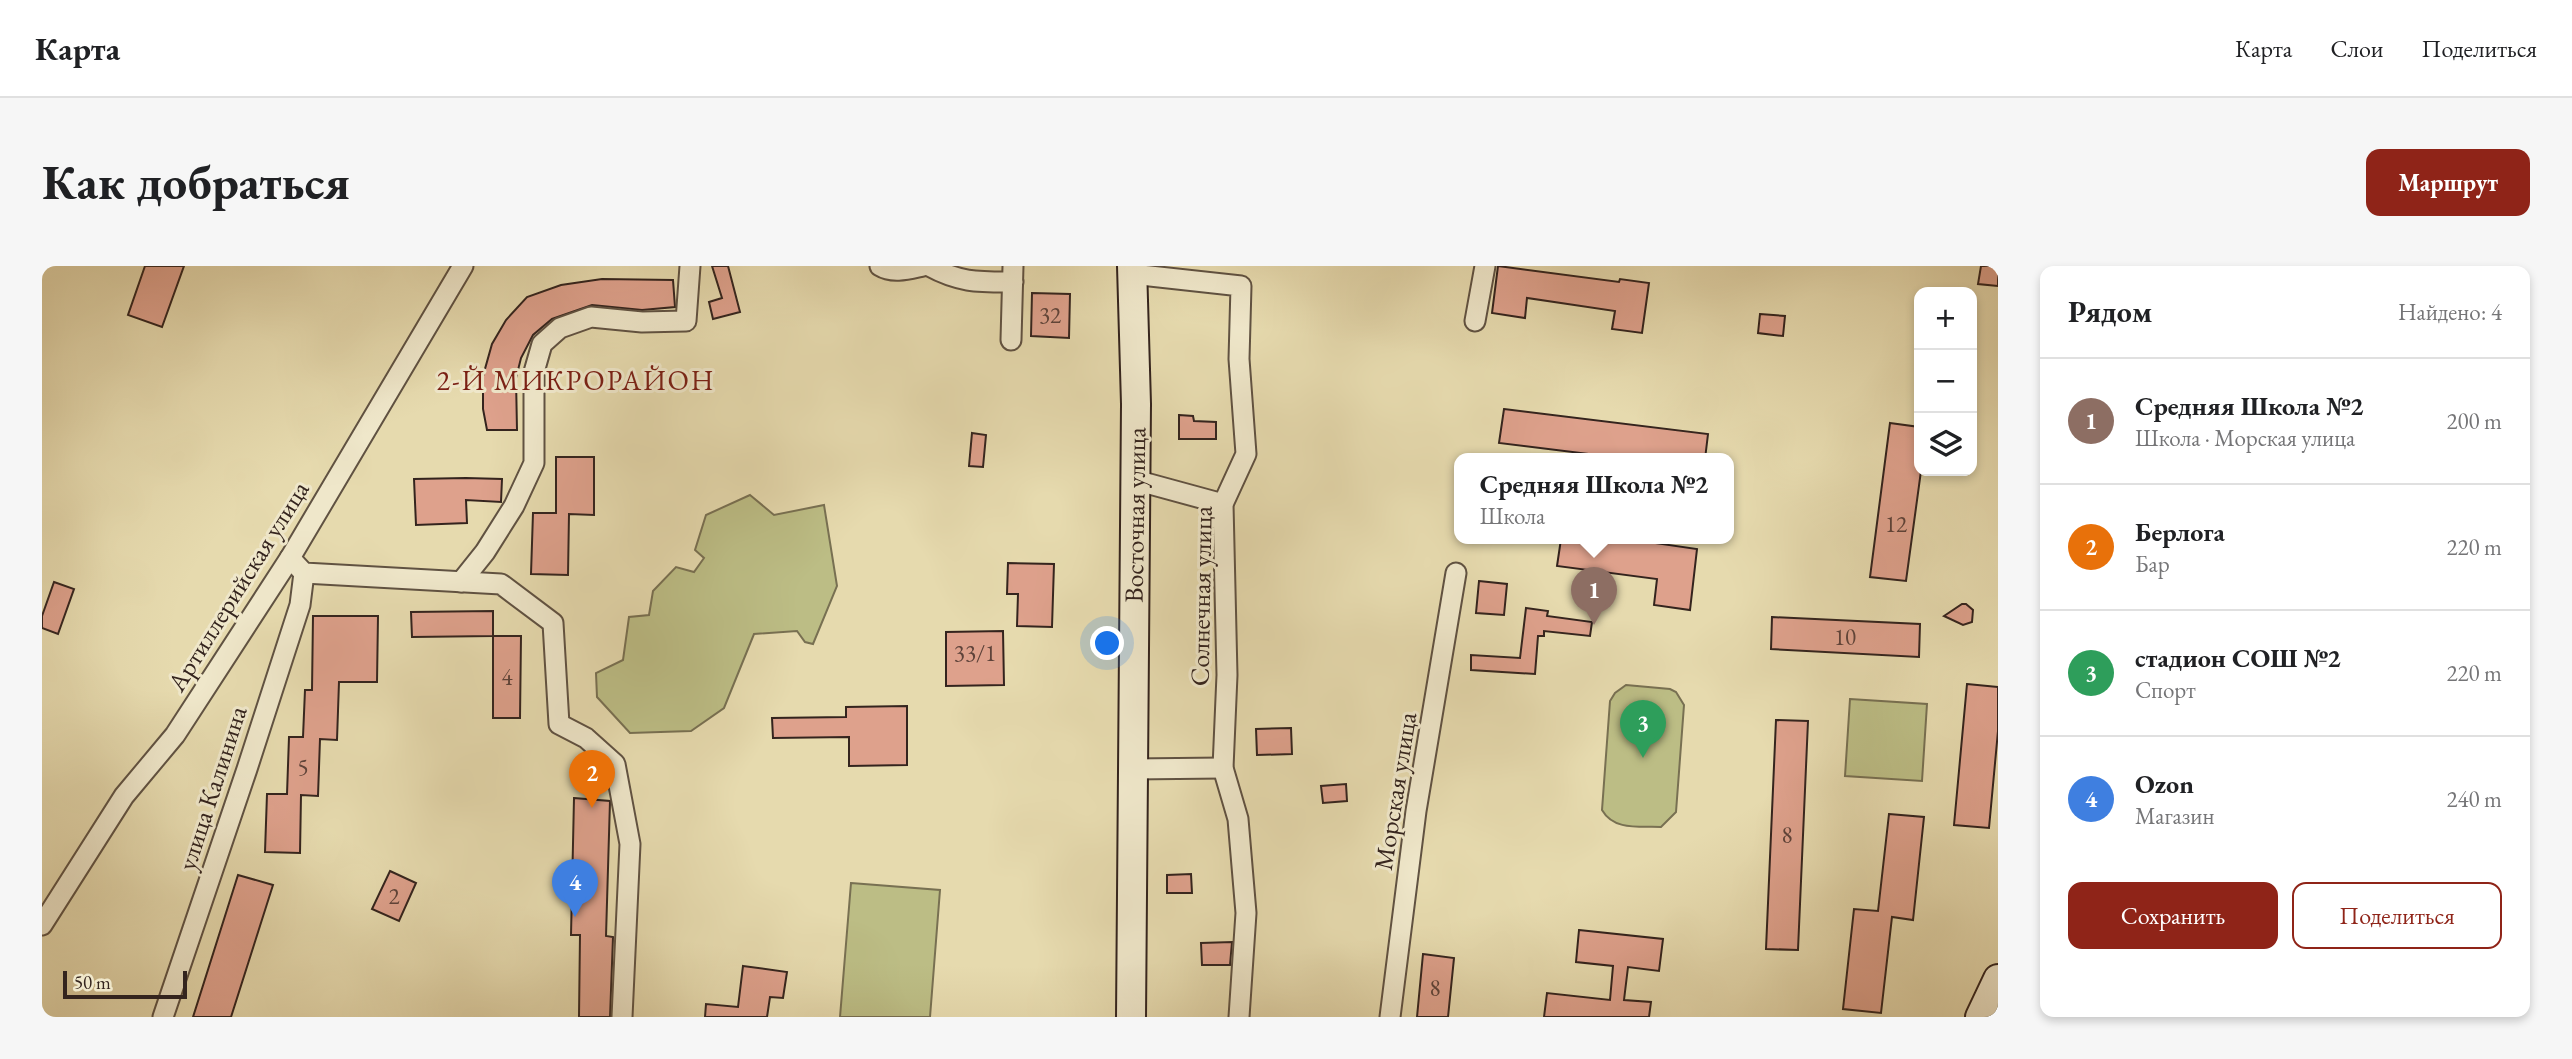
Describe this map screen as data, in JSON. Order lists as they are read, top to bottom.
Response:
{
  "streets": {
    "street": [
      "Восточная улица",
      "Артиллерийская улица",
      "Солнечная улица",
      "улица Калинина",
      "Морская улица"
    ]
  },
  "crossings": [
    ["Восточная улица", "Солнечная улица"]
  ],
  "districts": ["2-Й МИКРОРАЙОН"],
  "house_numbers": [
    "32",
    "12",
    "10",
    "33/1",
    "4",
    "5",
    "8",
    "2",
    "8"
  ],
  "scale_bar": "50 m",
  "page": {
    "header": "Карта",
    "nav": ["Карта", "Слои", "Поделиться"],
    "buttons": [
      "Маршрут",
      ["Сохранить", "Поделиться"]
    ],
    "title": "Как добраться",
    "heading": ["Рядом", "Найдено: 4"],
    "map_buttons": ["+", "−"],
    "list": [
      {
        "mark": "1",
        "name": "Средняя Школа №2",
        "note": "Школа · Морская улица",
        "value": "200 m"
      },
      {
        "mark": "2",
        "name": "Берлога",
        "note": "Бар",
        "value": "220 m"
      },
      {
        "mark": "3",
        "name": "стадион СОШ №2",
        "note": "Спорт",
        "value": "220 m"
      },
      {
        "mark": "4",
        "name": "Ozon",
        "note": "Магазин",
        "value": "240 m"
      }
    ],
    "popup": ["Средняя Школа №2", "Школа"],
    "pins": [
      "1",
      "3",
      "2",
      "4"
    ],
    "scale": "50 m"
  }
}
